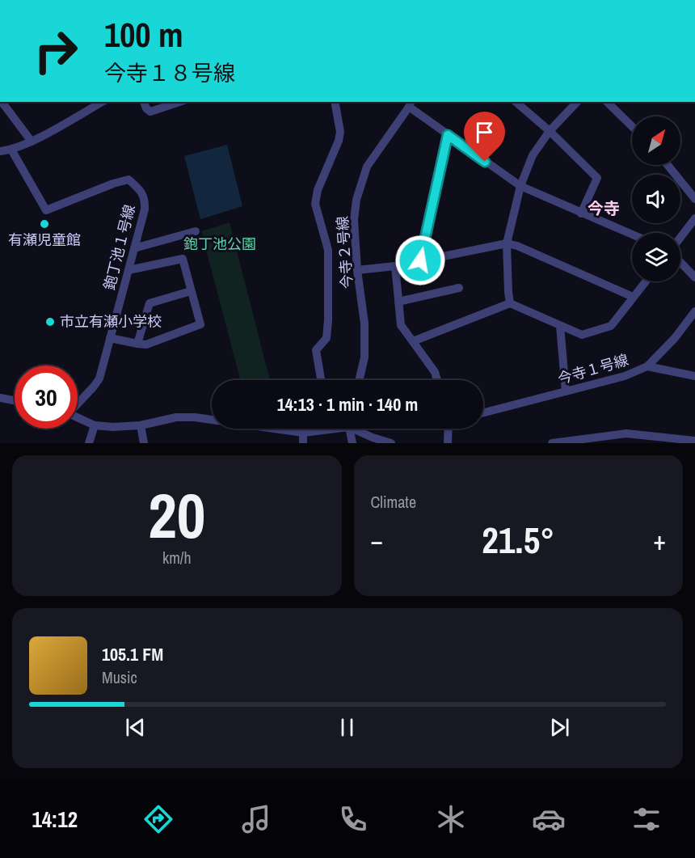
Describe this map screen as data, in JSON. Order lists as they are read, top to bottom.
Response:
{
  "streets": {
    "street": ["鉋丁池１号線", "今寺２号線", "今寺１号線"]
  },
  "districts": ["今寺"],
  "parks": ["鉋丁池公園"],
  "places": ["有瀬児童館", "市立有瀬小学校"],
  "north": "top right",
  "page": {
    "turn": ["100 m", "今寺１８号線"],
    "limit": "30",
    "trip": "14:13 · 1 min · 140 m",
    "tile": [
      ["20", "km/h"],
      "Climate"
    ],
    "heat": ["−", "21.5°", "+"],
    "song": ["105.1 FM", "Music"],
    "tabs": "14:12"
  }
}
